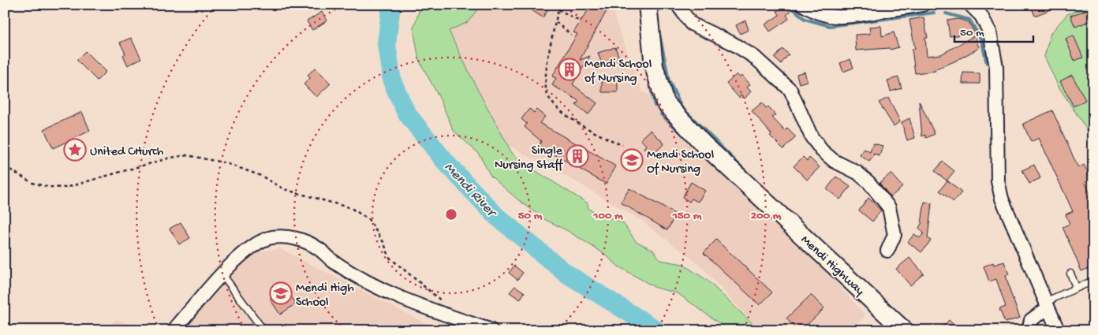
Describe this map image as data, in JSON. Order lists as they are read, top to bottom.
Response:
{
  "streets": {
    "main road": ["Mendi Highway"]
  },
  "water": ["Mendi River"],
  "places": {
    "building": ["Mendi School of Nursing", "Single Nursing Staff"],
    "place": ["United CHurch"],
    "school or university": ["Mendi School Of Nursing", "Mendi High School"]
  },
  "scale_bar": "50 m",
  "rings": [
    "50 m",
    "100 m",
    "150 m",
    "200 m"
  ]
}
